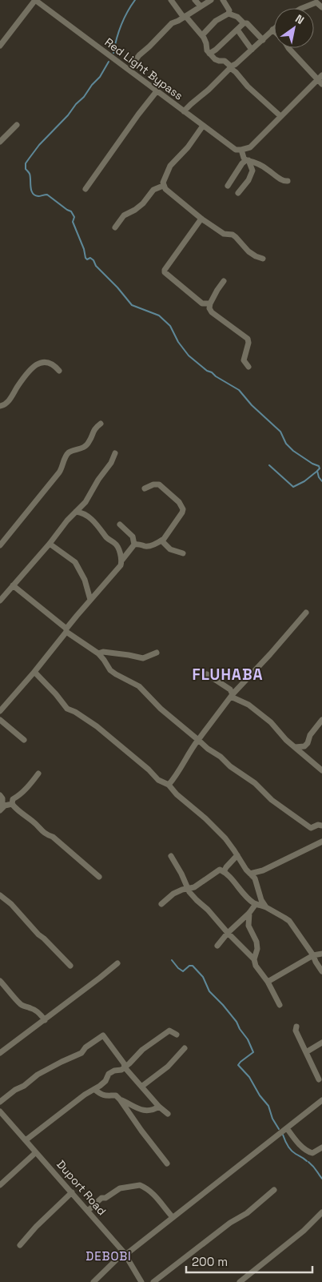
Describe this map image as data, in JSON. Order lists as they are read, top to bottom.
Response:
{
  "streets": {
    "street": ["Red Light Bypass", "Duport Road"]
  },
  "districts": ["FLUHABA", "DEBOBI"],
  "scale_bar": "200 m",
  "north": "top right"
}
